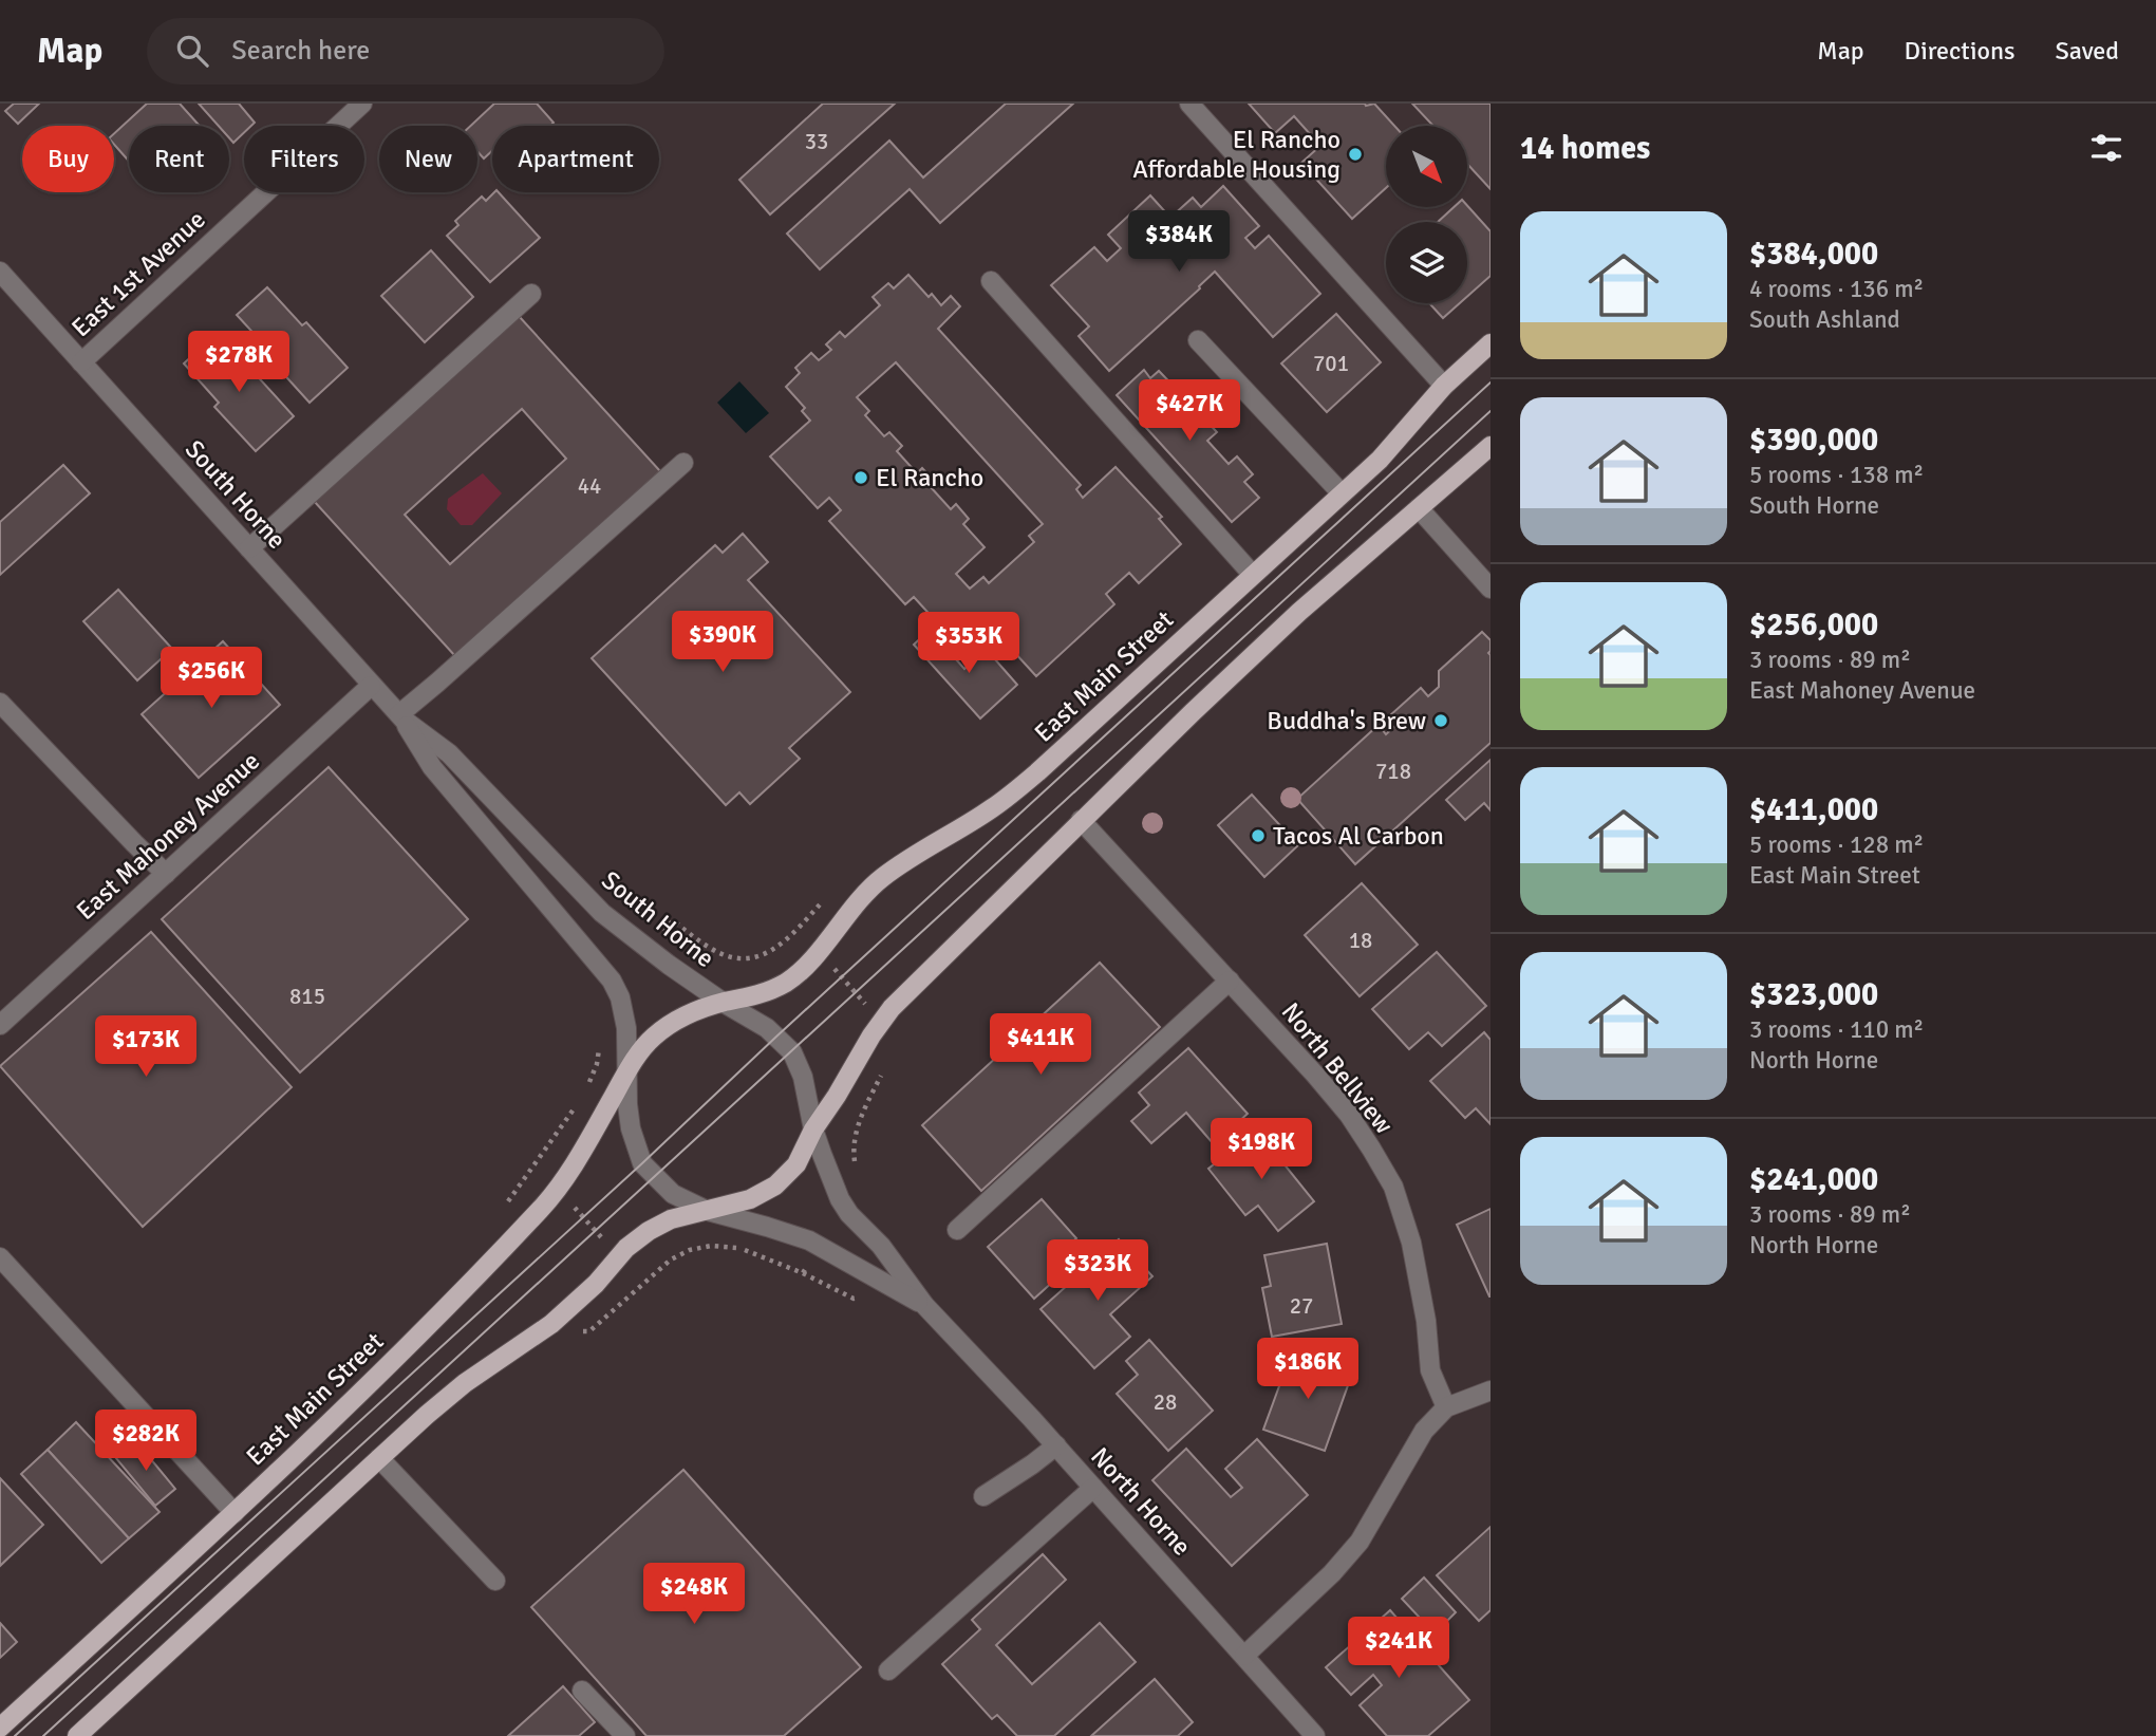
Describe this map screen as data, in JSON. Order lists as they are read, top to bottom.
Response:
{
  "streets": {
    "main road": ["East Main Street"],
    "street": [
      "East 1st Avenue",
      "South Horne",
      "East Mahoney Avenue",
      "North Bellview",
      "North Horne"
    ]
  },
  "crossings": [
    ["East 1st Avenue", "South Horne"],
    ["South Horne", "East Main Street"],
    ["South Horne", "East Mahoney Avenue"],
    ["South Horne", "North Horne"],
    ["East Main Street", "North Horne"]
  ],
  "places": [
    "El Rancho Affordable Housing",
    "El Rancho",
    "Buddha's Brew",
    "Tacos Al Carbon"
  ],
  "house_numbers": [
    "33",
    "701",
    "44",
    "718",
    "18",
    "815",
    "27",
    "28"
  ],
  "north": "bottom right",
  "page": {
    "header": "Map",
    "search": "Search here",
    "nav": ["Map", "Directions", "Saved"],
    "heading": "14 homes",
    "chip": [
      "Buy",
      "Rent",
      "Filters",
      "New",
      "Apartment"
    ],
    "list": [
      {
        "name": "$384,000",
        "note": "4 rooms · 136 m² · South Ashland"
      },
      {
        "name": "$390,000",
        "note": "5 rooms · 138 m² · South Horne"
      },
      {
        "name": "$256,000",
        "note": "3 rooms · 89 m² · East Mahoney Avenue"
      },
      {
        "name": "$411,000",
        "note": "5 rooms · 128 m² · East Main Street"
      },
      {
        "name": "$323,000",
        "note": "3 rooms · 110 m² · North Horne"
      },
      {
        "name": "$241,000",
        "note": "3 rooms · 89 m² · North Horne"
      }
    ],
    "price": [
      "$384K",
      "$278K",
      "$427K",
      "$390K",
      "$353K",
      "$256K",
      "$411K",
      "$173K",
      "$198K",
      "$323K",
      "$186K",
      "$282K",
      "$248K",
      "$241K"
    ]
  }
}
